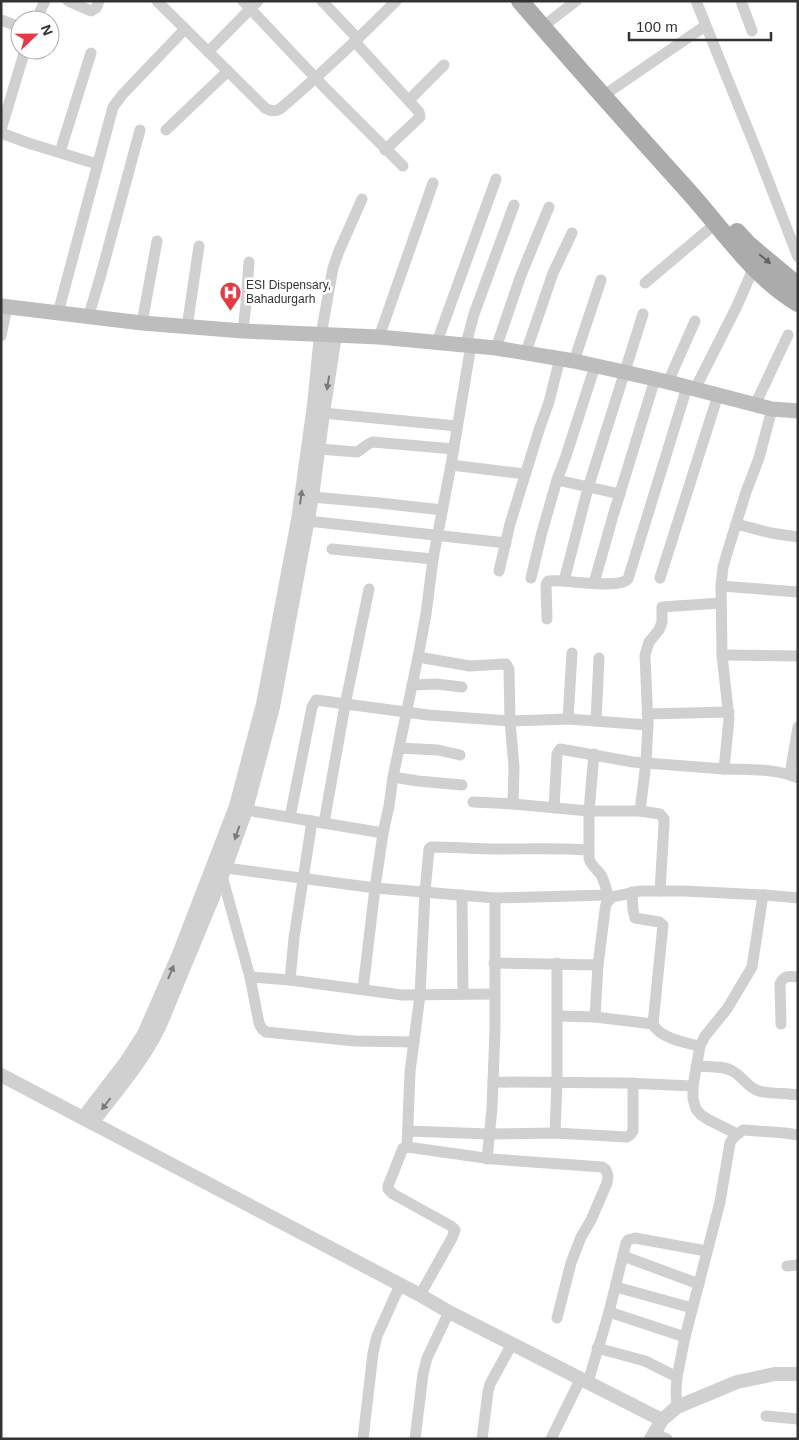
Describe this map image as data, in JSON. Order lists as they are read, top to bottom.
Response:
{
  "places": {
    "hospital": ["ESI Dispensary, Bahadurgarh"]
  },
  "scale_bar": "100 m",
  "north": "right"
}
